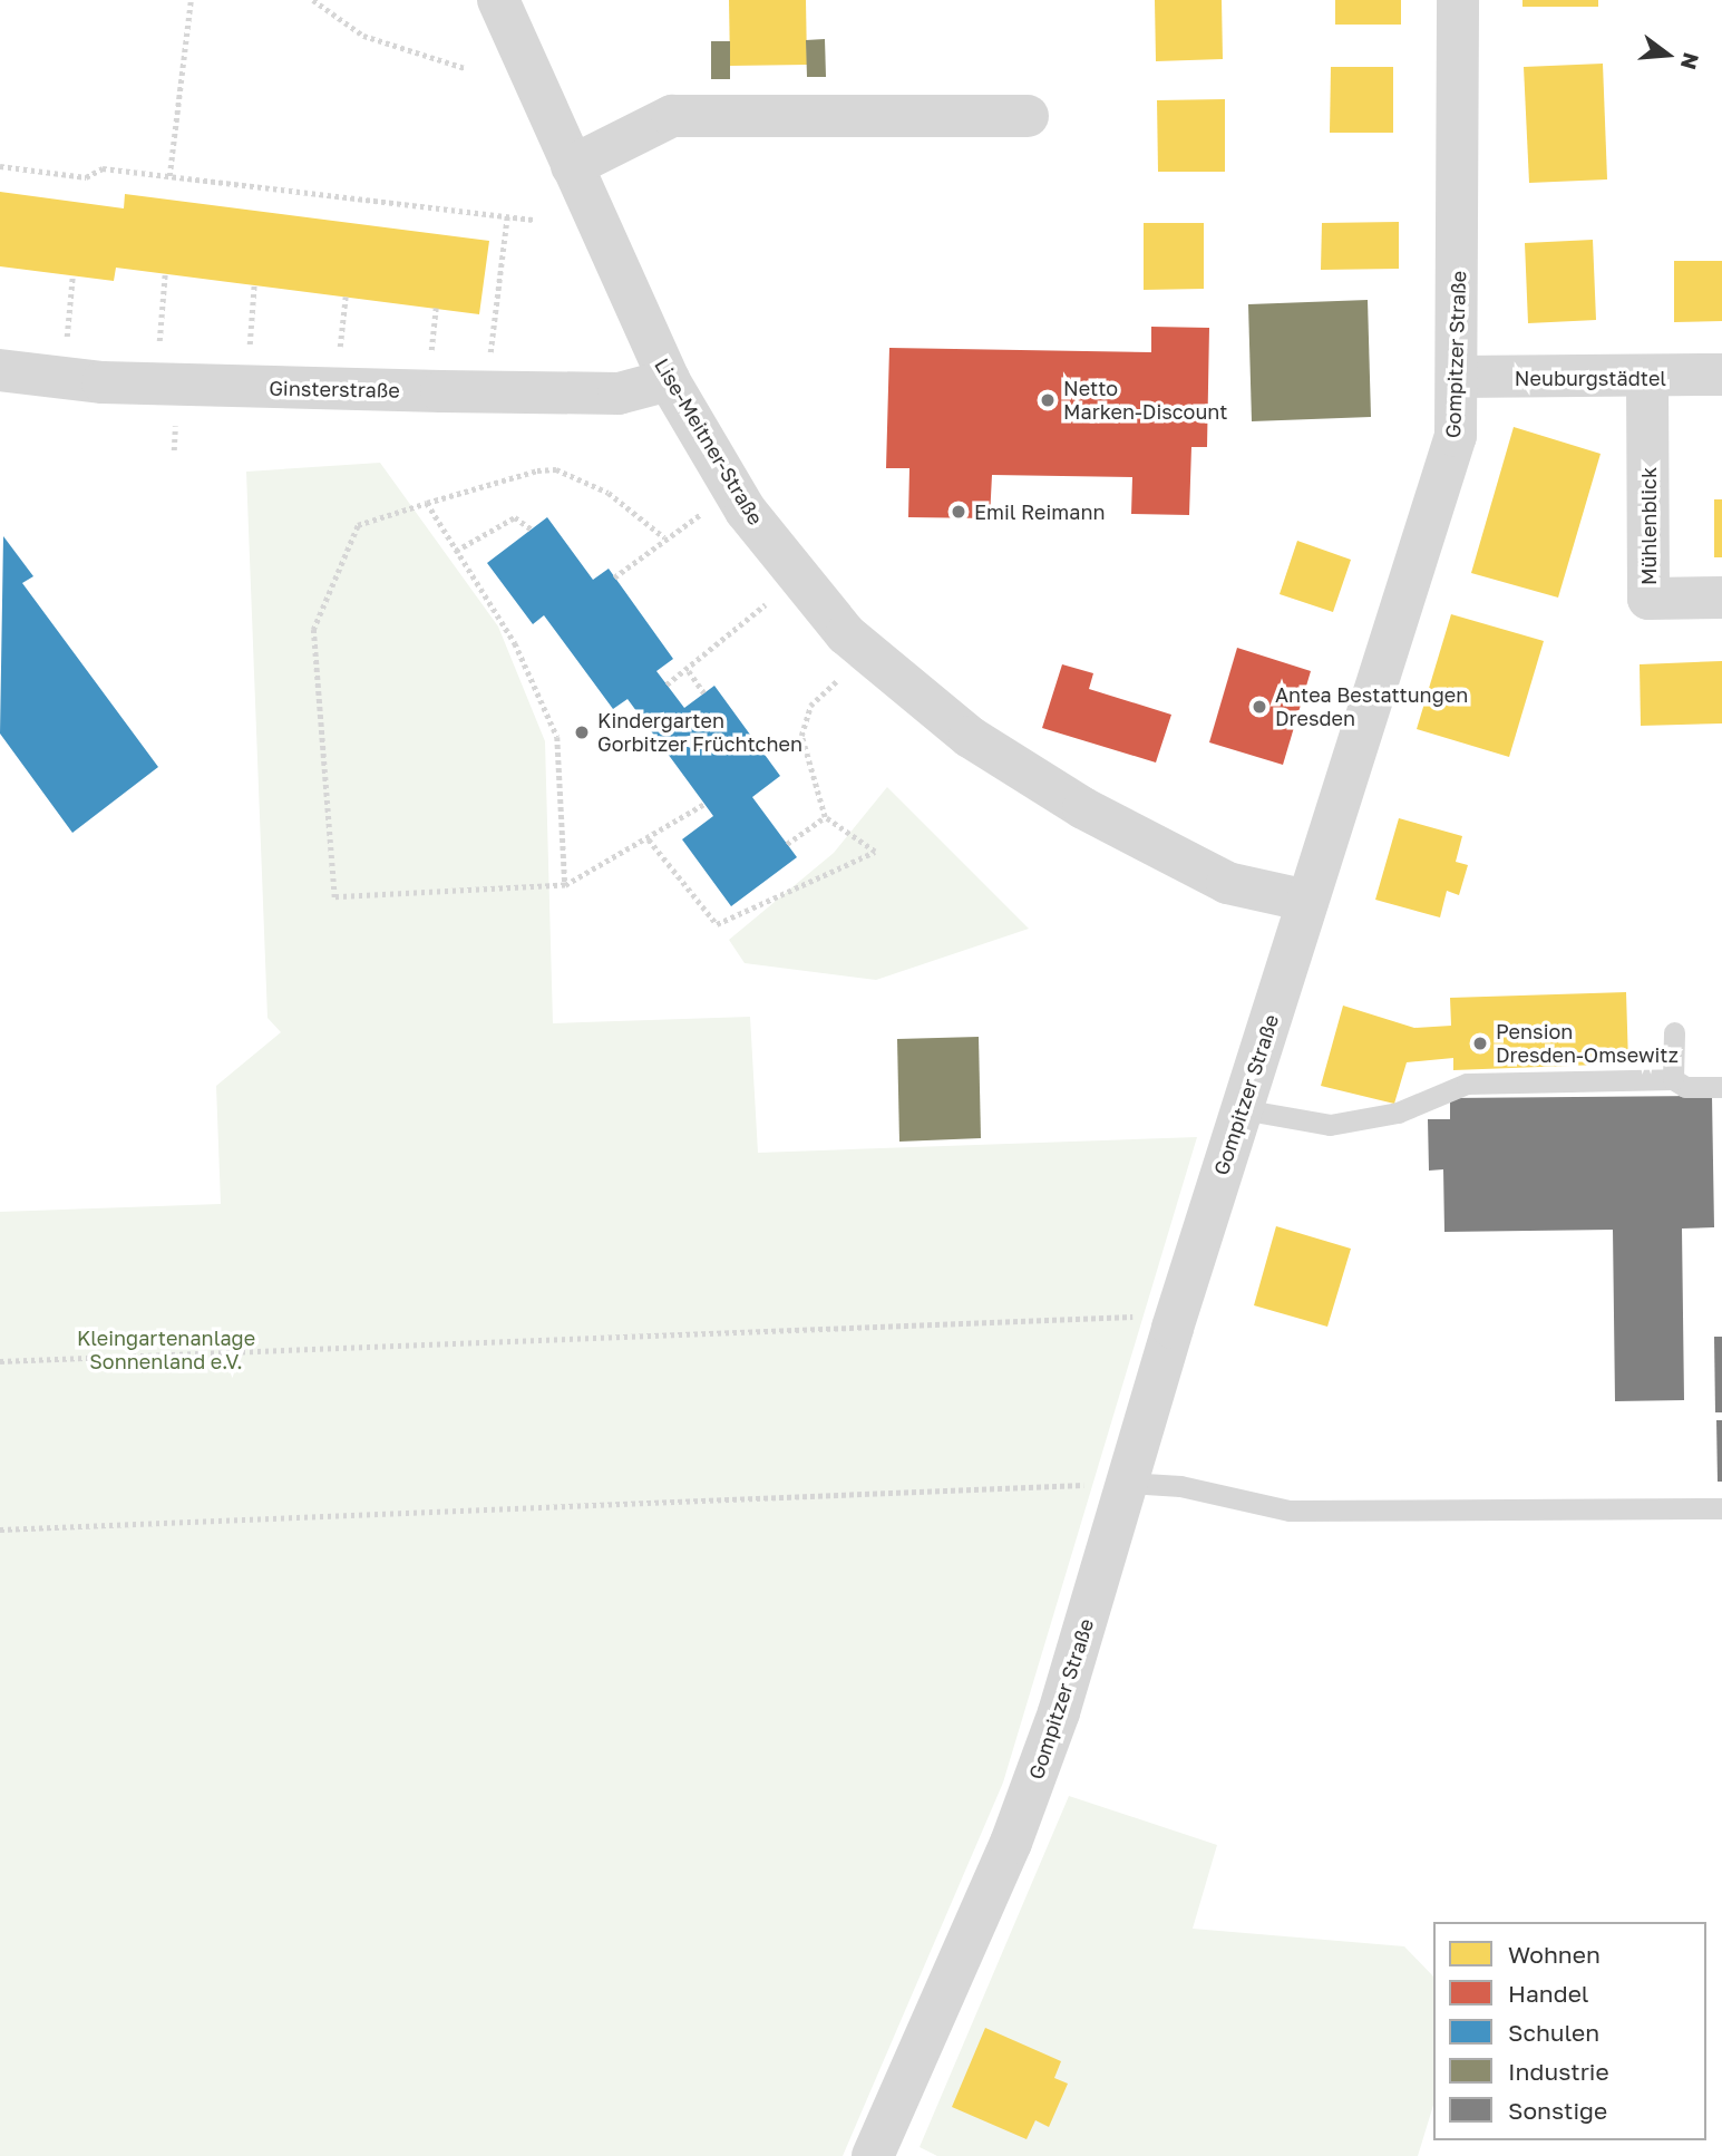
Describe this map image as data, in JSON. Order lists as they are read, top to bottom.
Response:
{
  "streets": {
    "street": [
      "Gompitzer Straße",
      "Neuburgstädtel",
      "Ginsterstraße",
      "Lise-Meitner-Straße",
      "Mühlenblick"
    ]
  },
  "crossings": [
    ["Gompitzer Straße", "Neuburgstädtel"],
    ["Gompitzer Straße", "Lise-Meitner-Straße"],
    ["Neuburgstädtel", "Mühlenblick"],
    ["Ginsterstraße", "Lise-Meitner-Straße"]
  ],
  "parks": ["Kleingartenanlage Sonnenland e.V."],
  "places": [
    "Netto Marken-Discount",
    "Emil Reimann",
    "Antea Bestattungen Dresden",
    "Kindergarten Gorbitzer Früchtchen",
    "Pension Dresden-Omsewitz"
  ],
  "legend": [
    "Wohnen",
    "Handel",
    "Schulen",
    "Industrie",
    "Sonstige"
  ],
  "north": "right"
}
